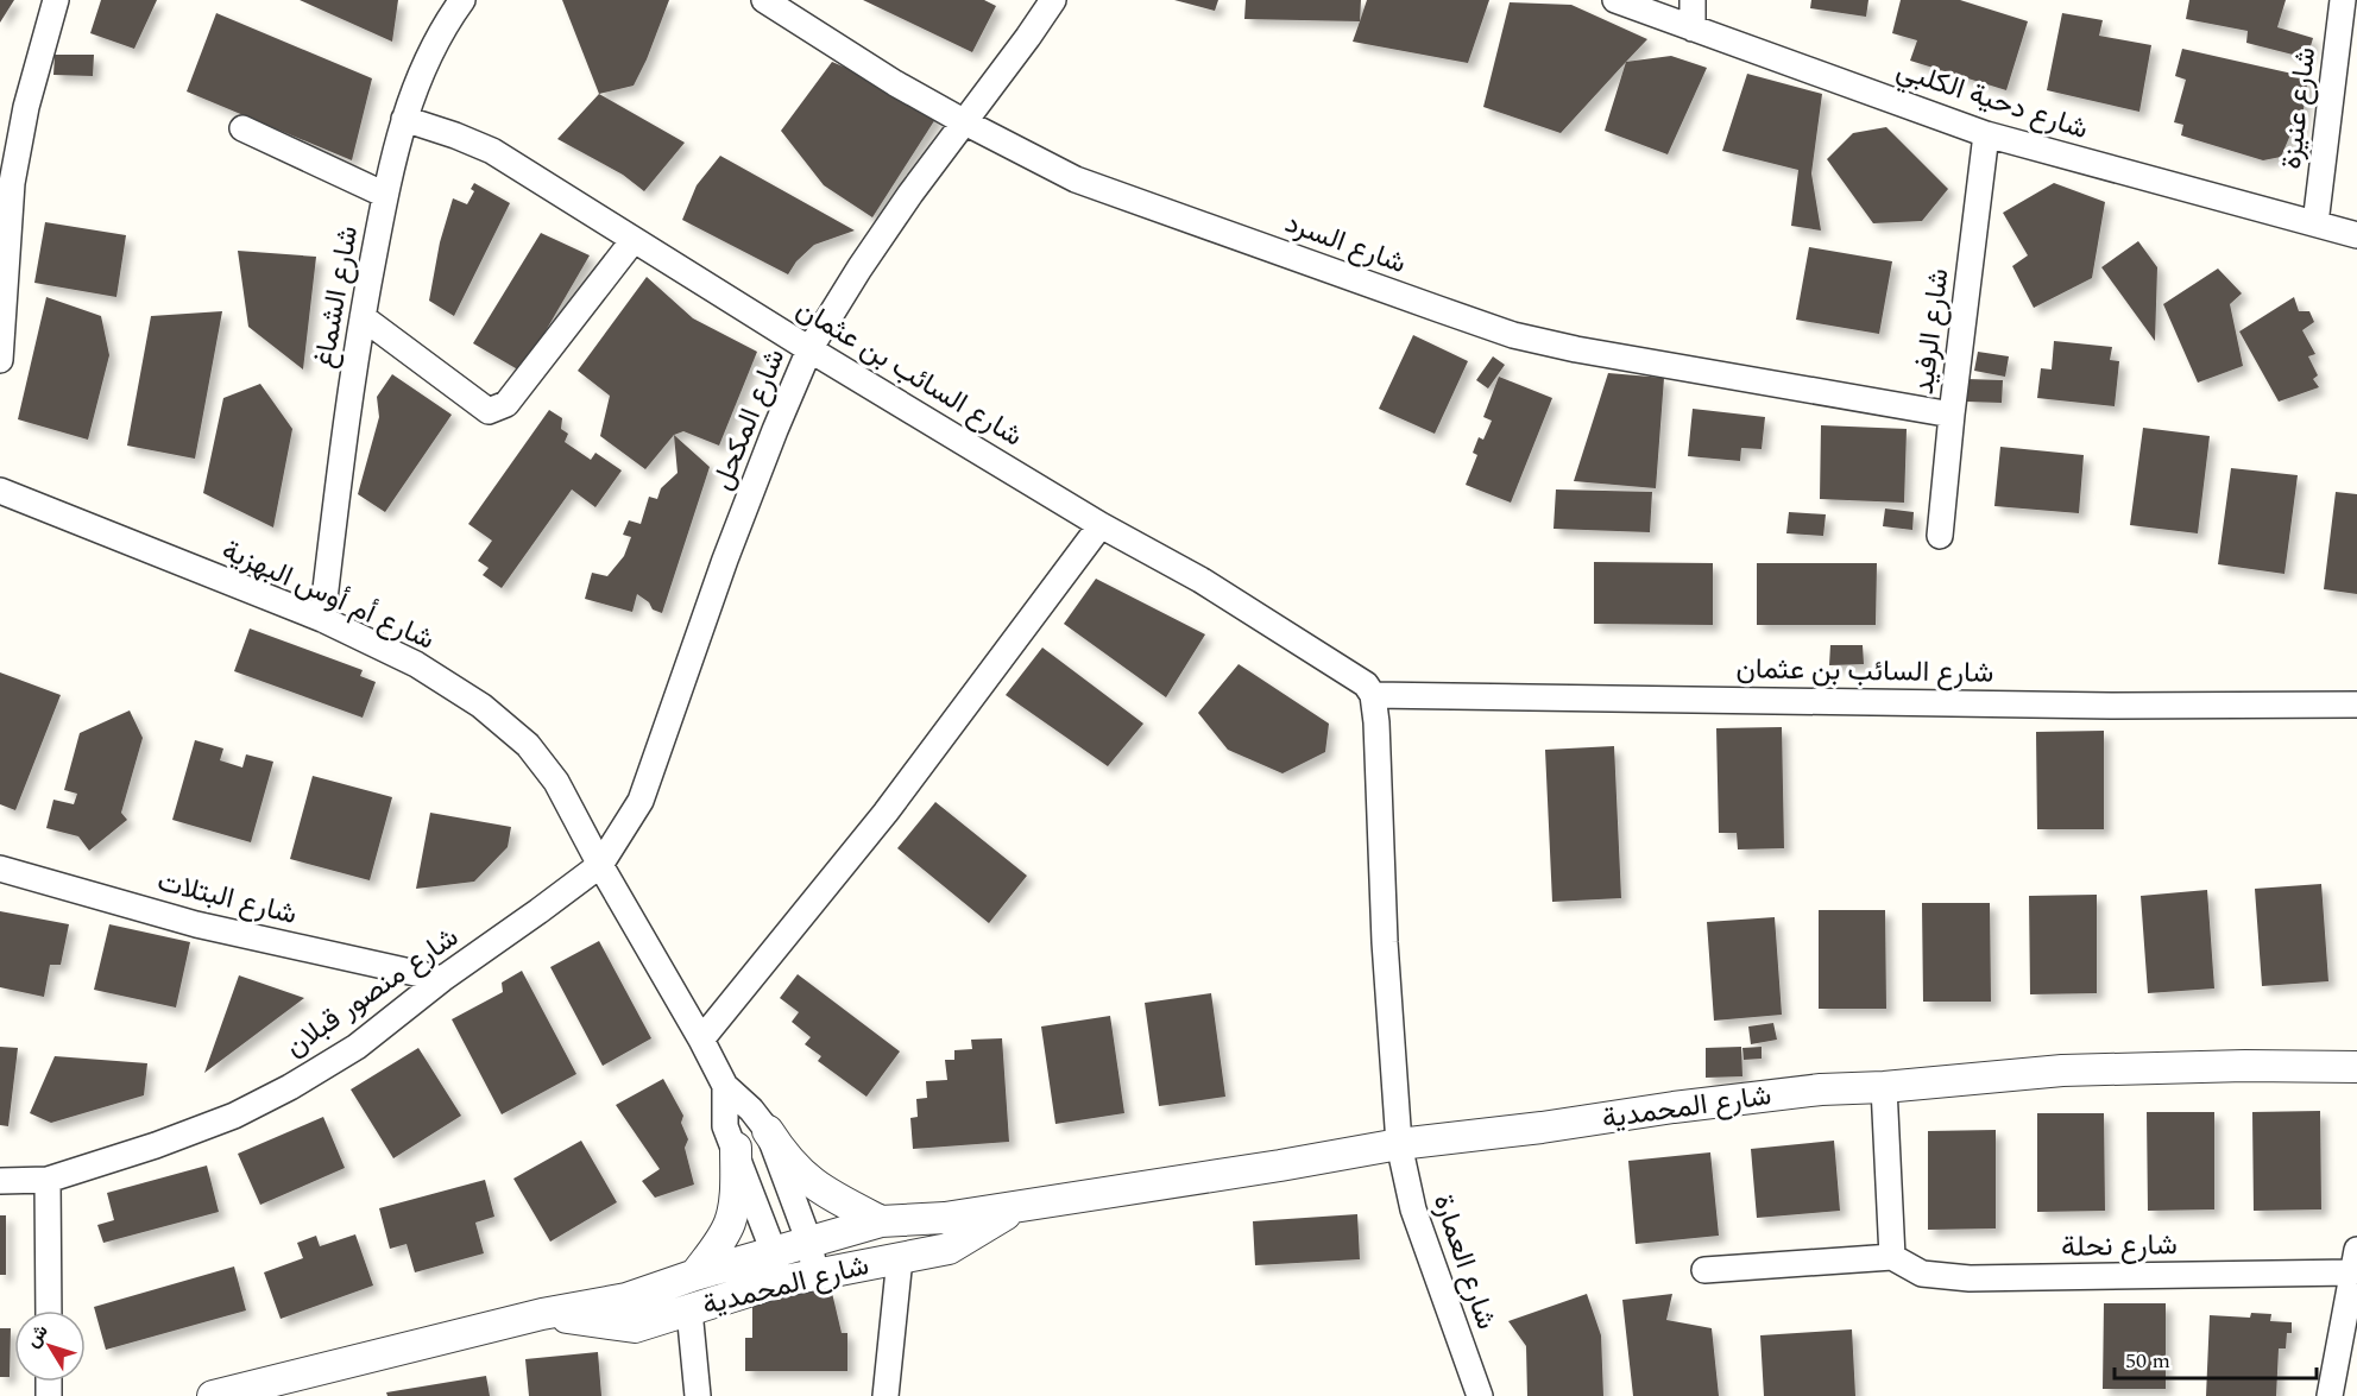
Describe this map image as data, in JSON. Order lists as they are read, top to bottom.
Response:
{
  "streets": {
    "street": [
      "شارع دحية الكلبي",
      "شارع عنيزة",
      "شارع السرد",
      "شارع الشماغ",
      "شارع الرفيد",
      "شارع السائب بن عثمان",
      "شارع المكحل",
      "شارع أم أوس البهزية",
      "شارع البتلات",
      "شارع منصور قبلان",
      "شارع المحمدية",
      "شارع نحلة",
      "شارع العمارة"
    ]
  },
  "crossings": [
    ["شارع دحية الكلبي", "شارع عنيزة"],
    ["شارع دحية الكلبي", "شارع الرفيد"],
    ["شارع السرد", "شارع الرفيد"],
    ["شارع السرد", "شارع المكحل"],
    ["شارع الشماغ", "شارع السائب بن عثمان"],
    ["شارع الشماغ", "شارع أم أوس البهزية"],
    ["شارع السائب بن عثمان", "شارع المكحل"],
    ["شارع المكحل", "شارع أم أوس البهزية"],
    ["شارع المكحل", "شارع منصور قبلان"],
    ["شارع أم أوس البهزية", "شارع منصور قبلان"],
    ["شارع أم أوس البهزية", "شارع المحمدية"],
    ["شارع البتلات", "شارع منصور قبلان"],
    ["شارع المحمدية", "شارع العمارة"]
  ],
  "scale_bar": "50 m",
  "north": "top left"
}
